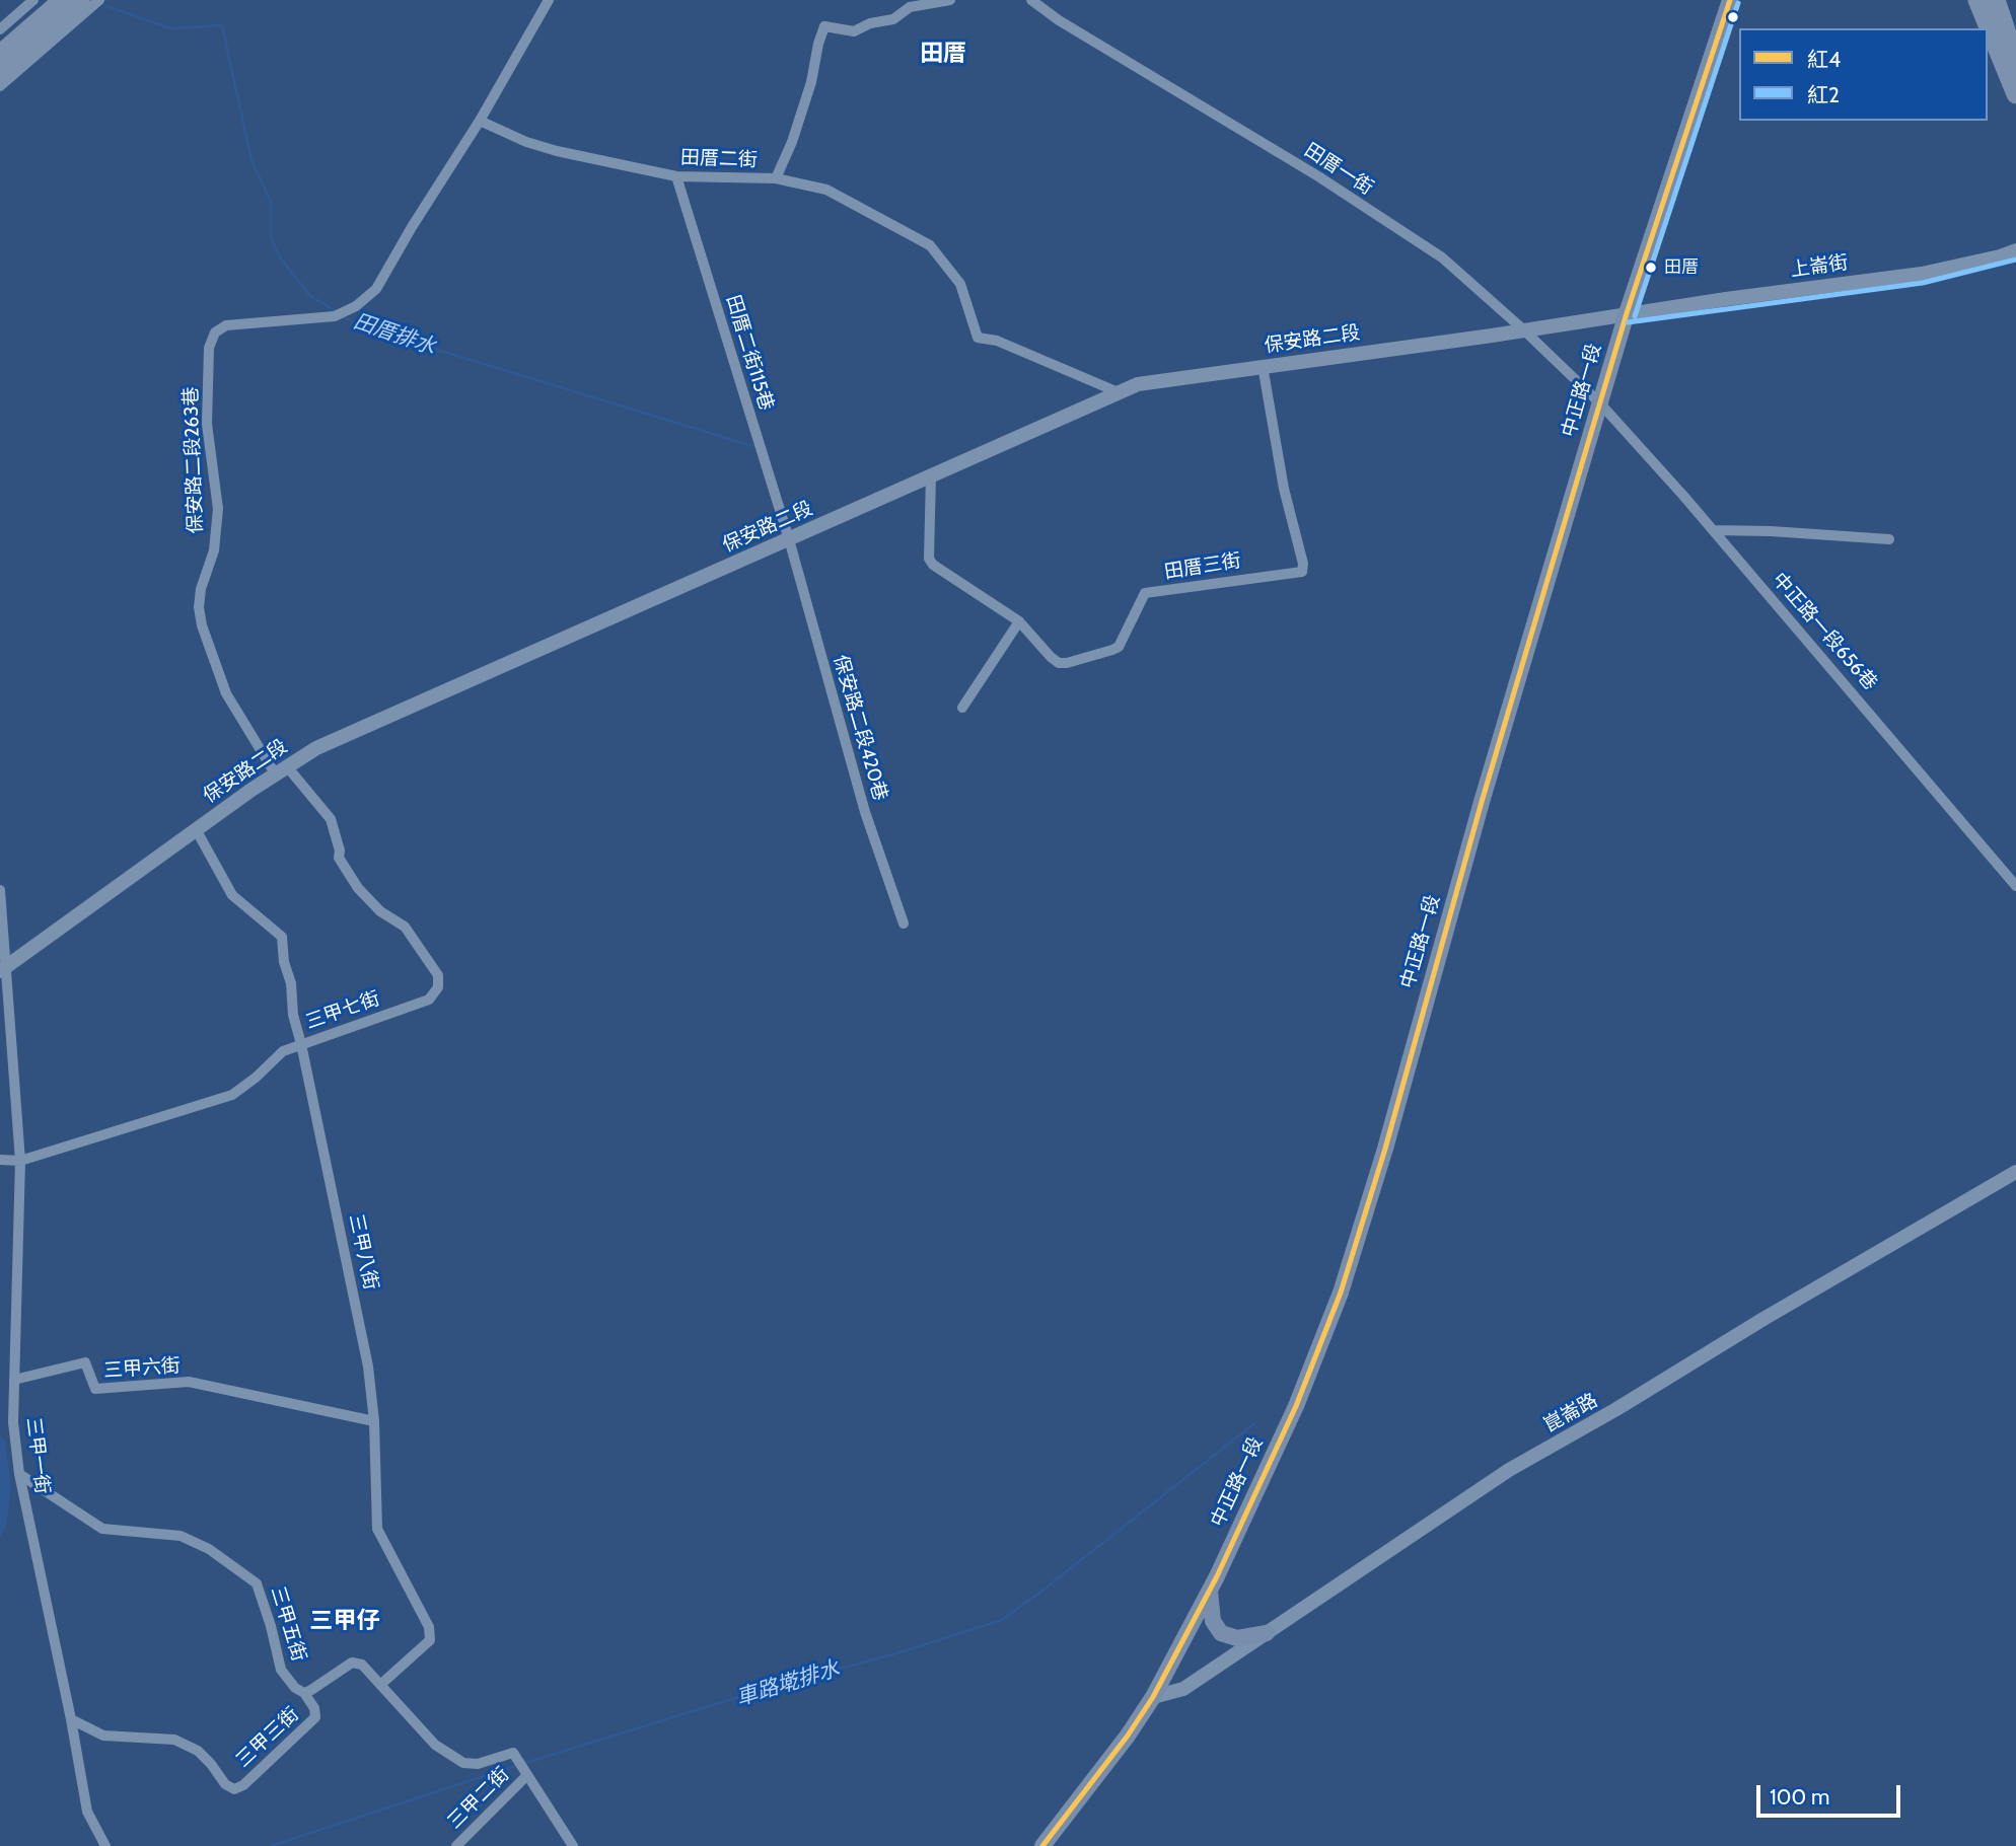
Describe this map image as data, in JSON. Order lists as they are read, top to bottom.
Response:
{
  "streets": {
    "main road": ["中正路一段"],
    "street": [
      "田厝二街",
      "田厝一街",
      "上崙街",
      "保安路二段",
      "田厝二街115巷",
      "保安路二段263巷",
      "田厝三街",
      "中正路一段656巷",
      "保安路二段420巷",
      "三甲七街",
      "三甲八街",
      "三甲六街",
      "崑崙路",
      "三甲一街",
      "三甲五街",
      "三甲三街",
      "三甲二街"
    ]
  },
  "crossings": [
    ["田厝二街", "保安路二段"],
    ["田厝二街", "田厝二街115巷"],
    ["田厝二街", "保安路二段263巷"],
    ["田厝一街", "保安路二段"],
    ["田厝一街", "中正路一段"],
    ["田厝一街", "中正路一段656巷"],
    ["上崙街", "保安路二段"],
    ["上崙街", "中正路一段"],
    ["保安路二段", "田厝二街115巷"],
    ["保安路二段", "中正路一段"],
    ["保安路二段", "保安路二段263巷"],
    ["保安路二段", "田厝三街"],
    ["保安路二段", "保安路二段420巷"],
    ["保安路二段", "三甲七街"],
    ["保安路二段", "三甲八街"],
    ["保安路二段", "三甲一街"],
    ["田厝二街115巷", "保安路二段420巷"],
    ["中正路一段", "中正路一段656巷"],
    ["中正路一段", "崑崙路"],
    ["保安路二段263巷", "三甲七街"],
    ["三甲七街", "三甲八街"],
    ["三甲七街", "三甲一街"],
    ["三甲八街", "三甲六街"],
    ["三甲八街", "三甲五街"],
    ["三甲六街", "三甲一街"],
    ["三甲一街", "三甲五街"],
    ["三甲一街", "三甲三街"],
    ["三甲五街", "三甲三街"],
    ["三甲五街", "三甲二街"]
  ],
  "districts": ["田厝", "三甲仔"],
  "water": ["田厝排水", "車路墘排水"],
  "places": ["田厝"],
  "lines": ["transit line 紅4", "transit line 紅2"],
  "legend": ["紅4", "紅2"],
  "scale_bar": "100 m"
}
